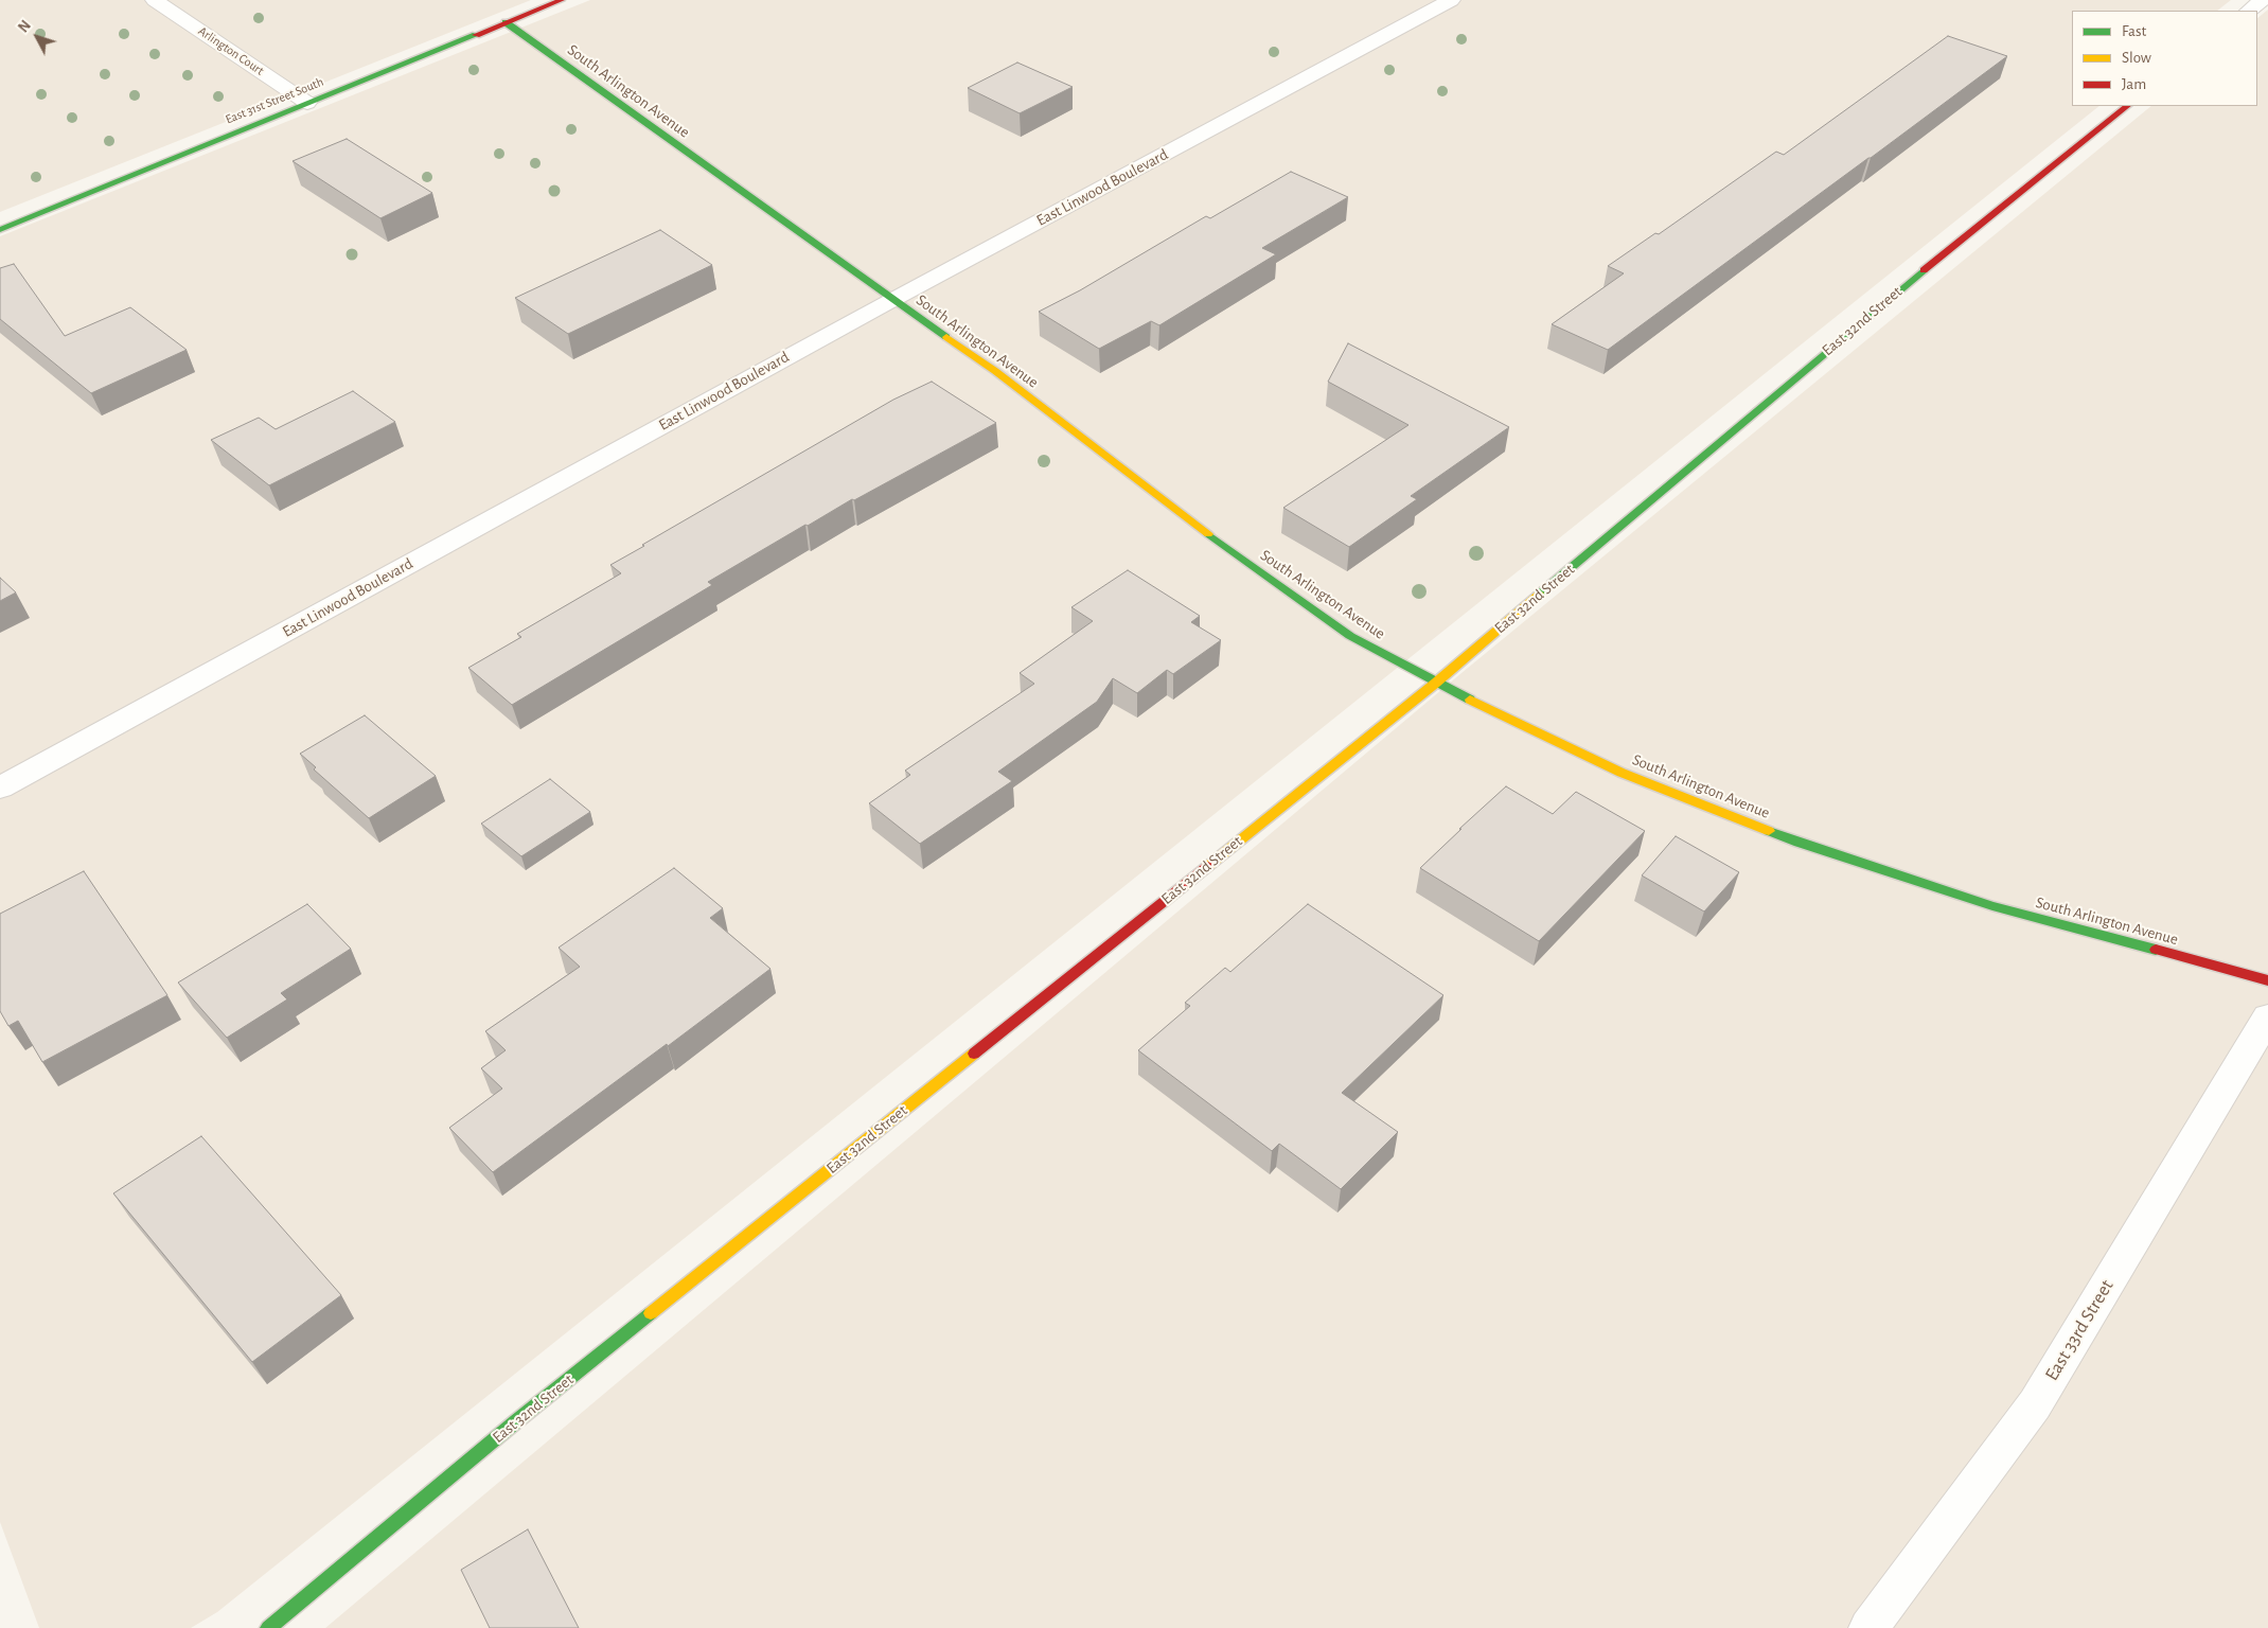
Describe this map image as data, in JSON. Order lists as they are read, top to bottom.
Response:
{
  "streets": {
    "street": [
      "Arlington Court",
      "South Arlington Avenue",
      "East 31st Street South",
      "East Linwood Boulevard",
      "East 32nd Street",
      "East 33rd Street"
    ]
  },
  "crossings": [
    ["Arlington Court", "East 31st Street South"],
    ["South Arlington Avenue", "East 31st Street South"],
    ["South Arlington Avenue", "East Linwood Boulevard"],
    ["South Arlington Avenue", "East 32nd Street"]
  ],
  "legend": ["Fast", "Slow", "Jam"],
  "north": "top left"
}
